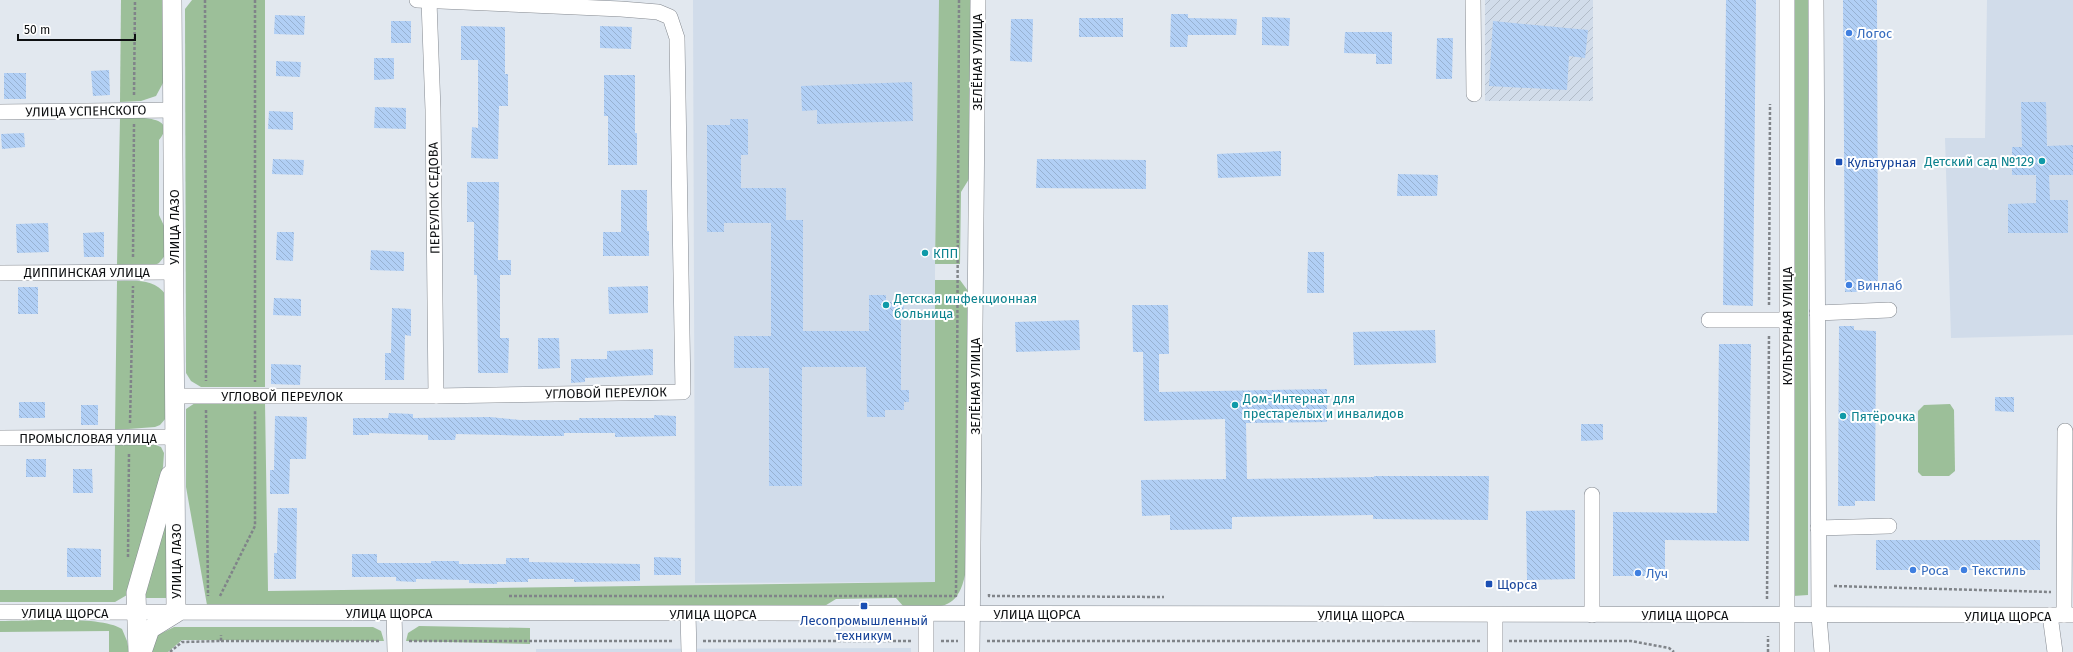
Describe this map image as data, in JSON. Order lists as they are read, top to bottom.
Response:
{
  "streets": {
    "main road": ["УЛИЦА ЛАЗО"],
    "street": [
      "ЗЕЛЁНАЯ УЛИЦА",
      "УЛИЦА УСПЕНСКОГО",
      "ПЕРЕУЛОК СЕДОВА",
      "ДИППИНСКАЯ УЛИЦА",
      "КУЛЬТУРНАЯ УЛИЦА",
      "УГЛОВОЙ ПЕРЕУЛОК",
      "ПРОМЫСЛОВАЯ УЛИЦА",
      "УЛИЦА ЩОРСА"
    ]
  },
  "crossings": [
    ["ЗЕЛЁНАЯ УЛИЦА", "УЛИЦА ЩОРСА"],
    ["УЛИЦА УСПЕНСКОГО", "УЛИЦА ЛАЗО"],
    ["ПЕРЕУЛОК СЕДОВА", "УГЛОВОЙ ПЕРЕУЛОК"],
    ["УЛИЦА ЛАЗО", "ДИППИНСКАЯ УЛИЦА"],
    ["УЛИЦА ЛАЗО", "УГЛОВОЙ ПЕРЕУЛОК"],
    ["УЛИЦА ЛАЗО", "ПРОМЫСЛОВАЯ УЛИЦА"],
    ["УЛИЦА ЛАЗО", "УЛИЦА ЩОРСА"],
    ["КУЛЬТУРНАЯ УЛИЦА", "УЛИЦА ЩОРСА"]
  ],
  "places": {
    "other": [
      "Логос",
      "Детский сад №129",
      "КПП",
      "Винлаб",
      "Детская инфекционная больница",
      "Дом-Интернат для престарелых и инвалидов",
      "Пятёрочка",
      "Роса",
      "Текстиль",
      "Луч"
    ],
    "transit": ["Культурная", "Щорса", "Лесопромышленный техникум"]
  },
  "scale_bar": "50 m"
}
